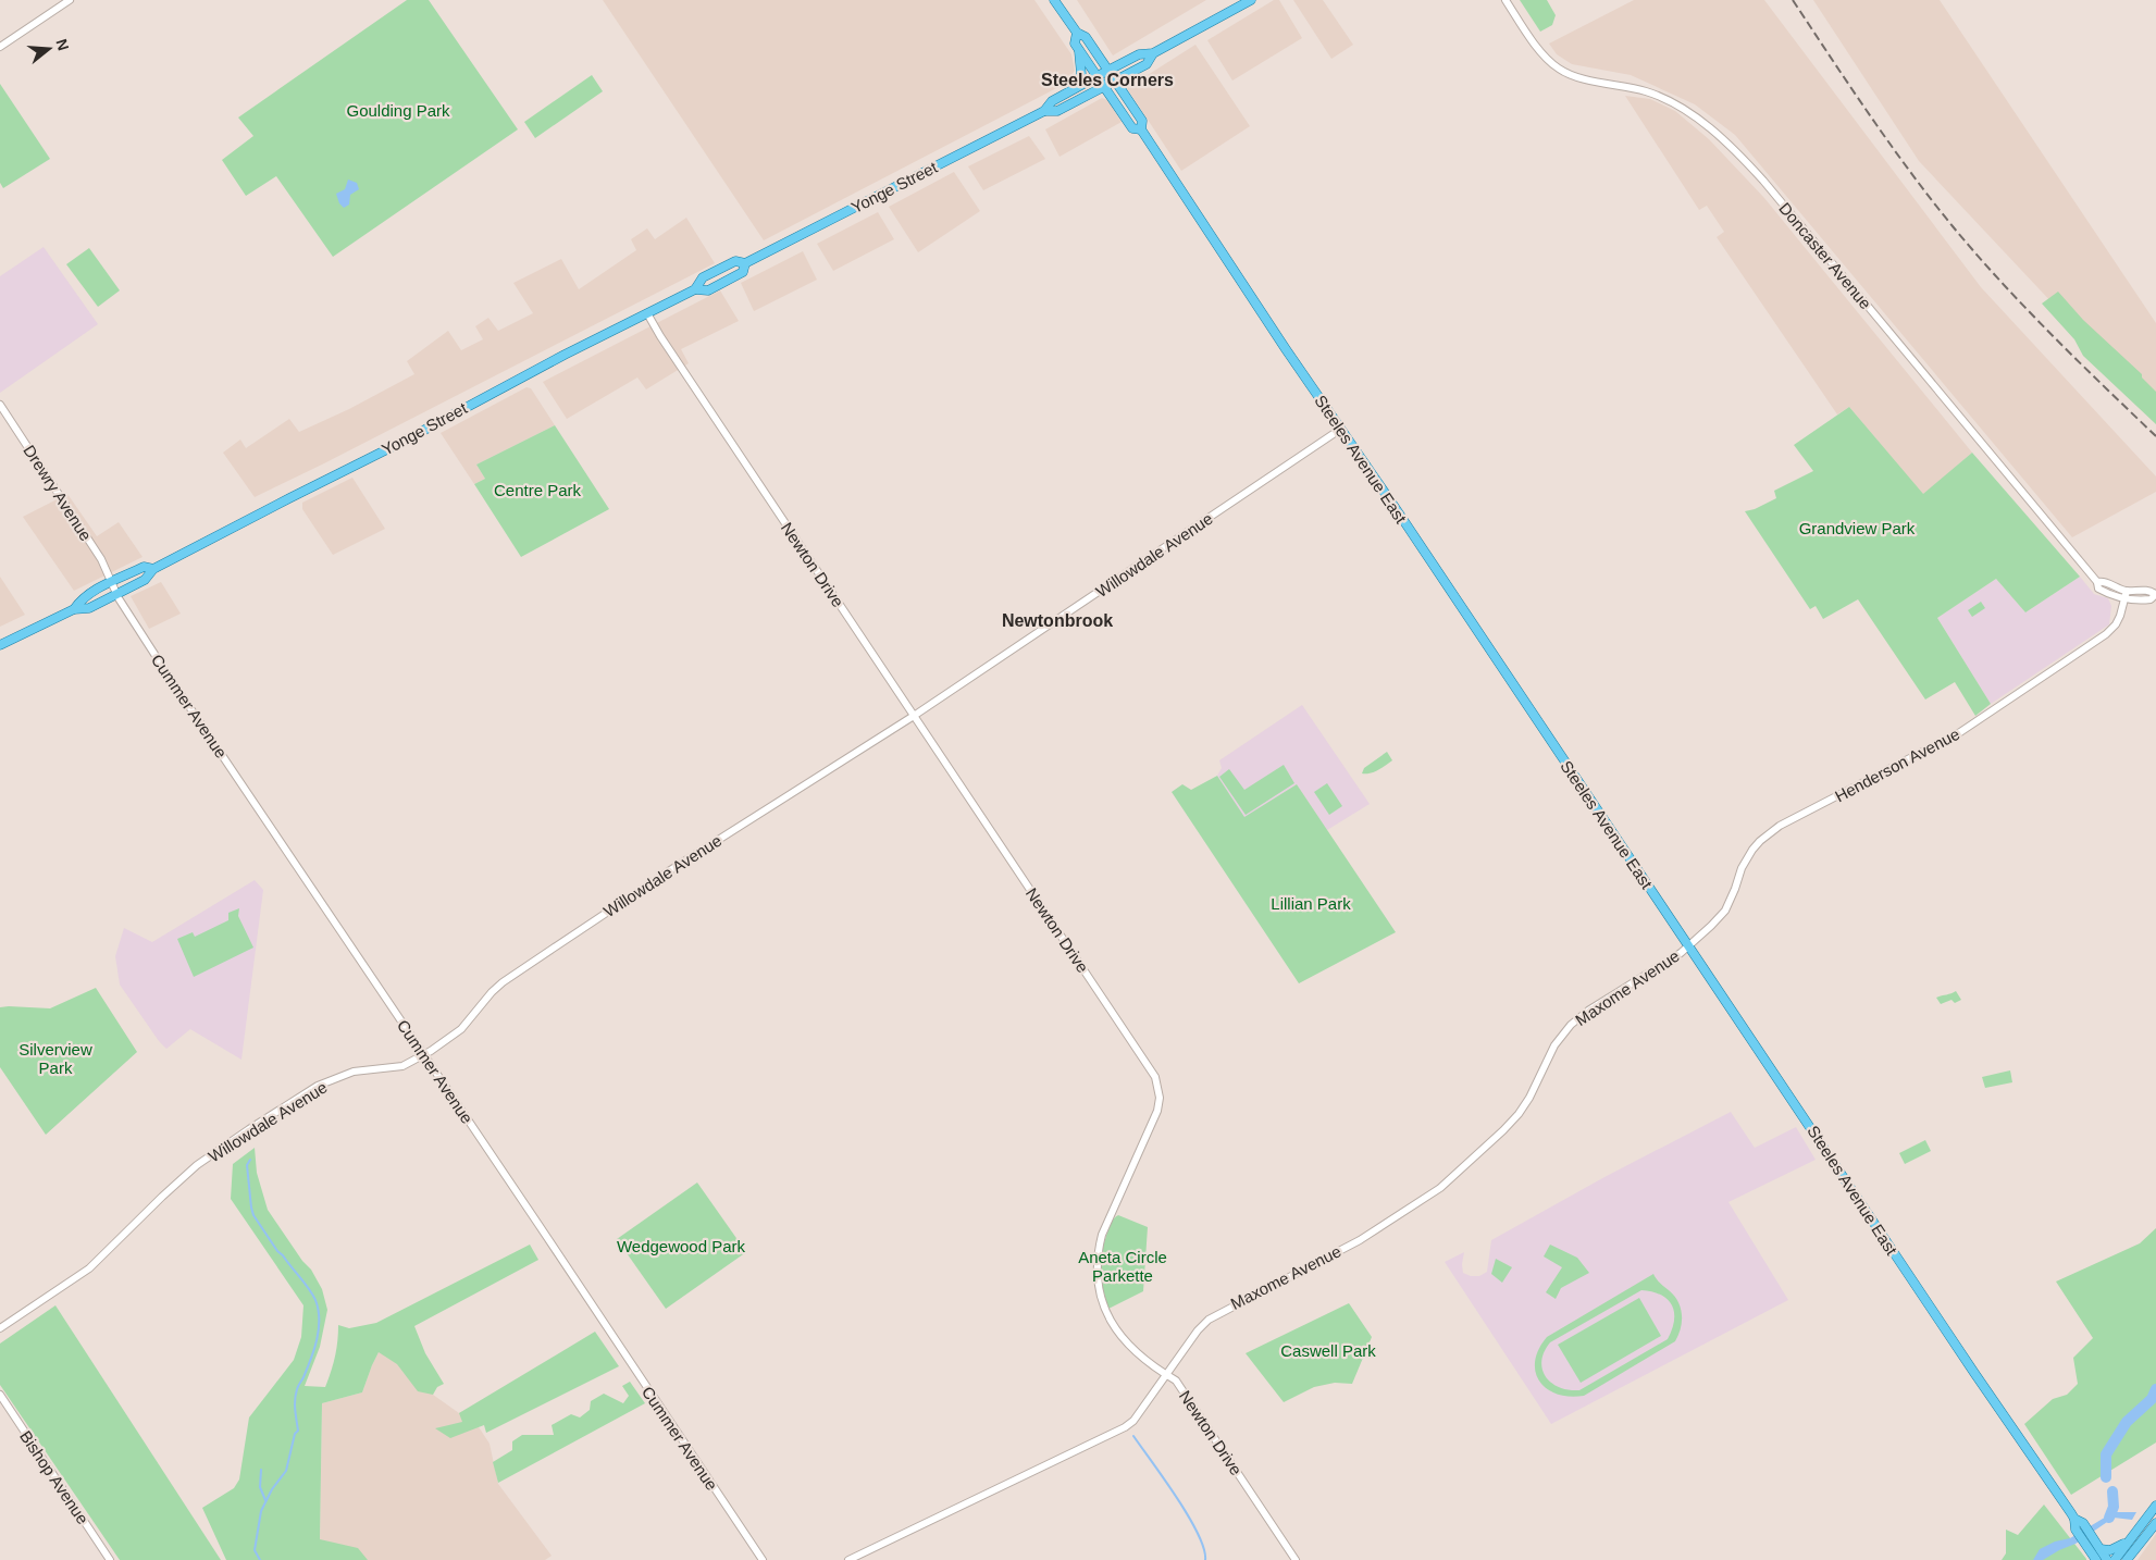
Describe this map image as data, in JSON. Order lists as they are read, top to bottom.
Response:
{
  "streets": {
    "main road": ["Yonge Street", "Steeles Avenue East"],
    "street": [
      "Doncaster Avenue",
      "Drewry Avenue",
      "Willowdale Avenue",
      "Newton Drive",
      "Cummer Avenue",
      "Henderson Avenue",
      "Maxome Avenue",
      "Bishop Avenue"
    ]
  },
  "crossings": [
    ["Yonge Street", "Steeles Avenue East"],
    ["Yonge Street", "Drewry Avenue"],
    ["Yonge Street", "Newton Drive"],
    ["Yonge Street", "Cummer Avenue"],
    ["Doncaster Avenue", "Henderson Avenue"],
    ["Steeles Avenue East", "Willowdale Avenue"],
    ["Steeles Avenue East", "Henderson Avenue"],
    ["Steeles Avenue East", "Maxome Avenue"],
    ["Drewry Avenue", "Cummer Avenue"],
    ["Willowdale Avenue", "Newton Drive"],
    ["Willowdale Avenue", "Cummer Avenue"],
    ["Newton Drive", "Maxome Avenue"],
    ["Henderson Avenue", "Maxome Avenue"]
  ],
  "districts": ["Steeles Corners", "Newtonbrook"],
  "parks": [
    "Goulding Park",
    "Centre Park",
    "Grandview Park",
    "Lillian Park",
    "Silverview Park",
    "Wedgewood Park",
    "Aneta Circle Parkette",
    "Caswell Park"
  ],
  "north": "right"
}
